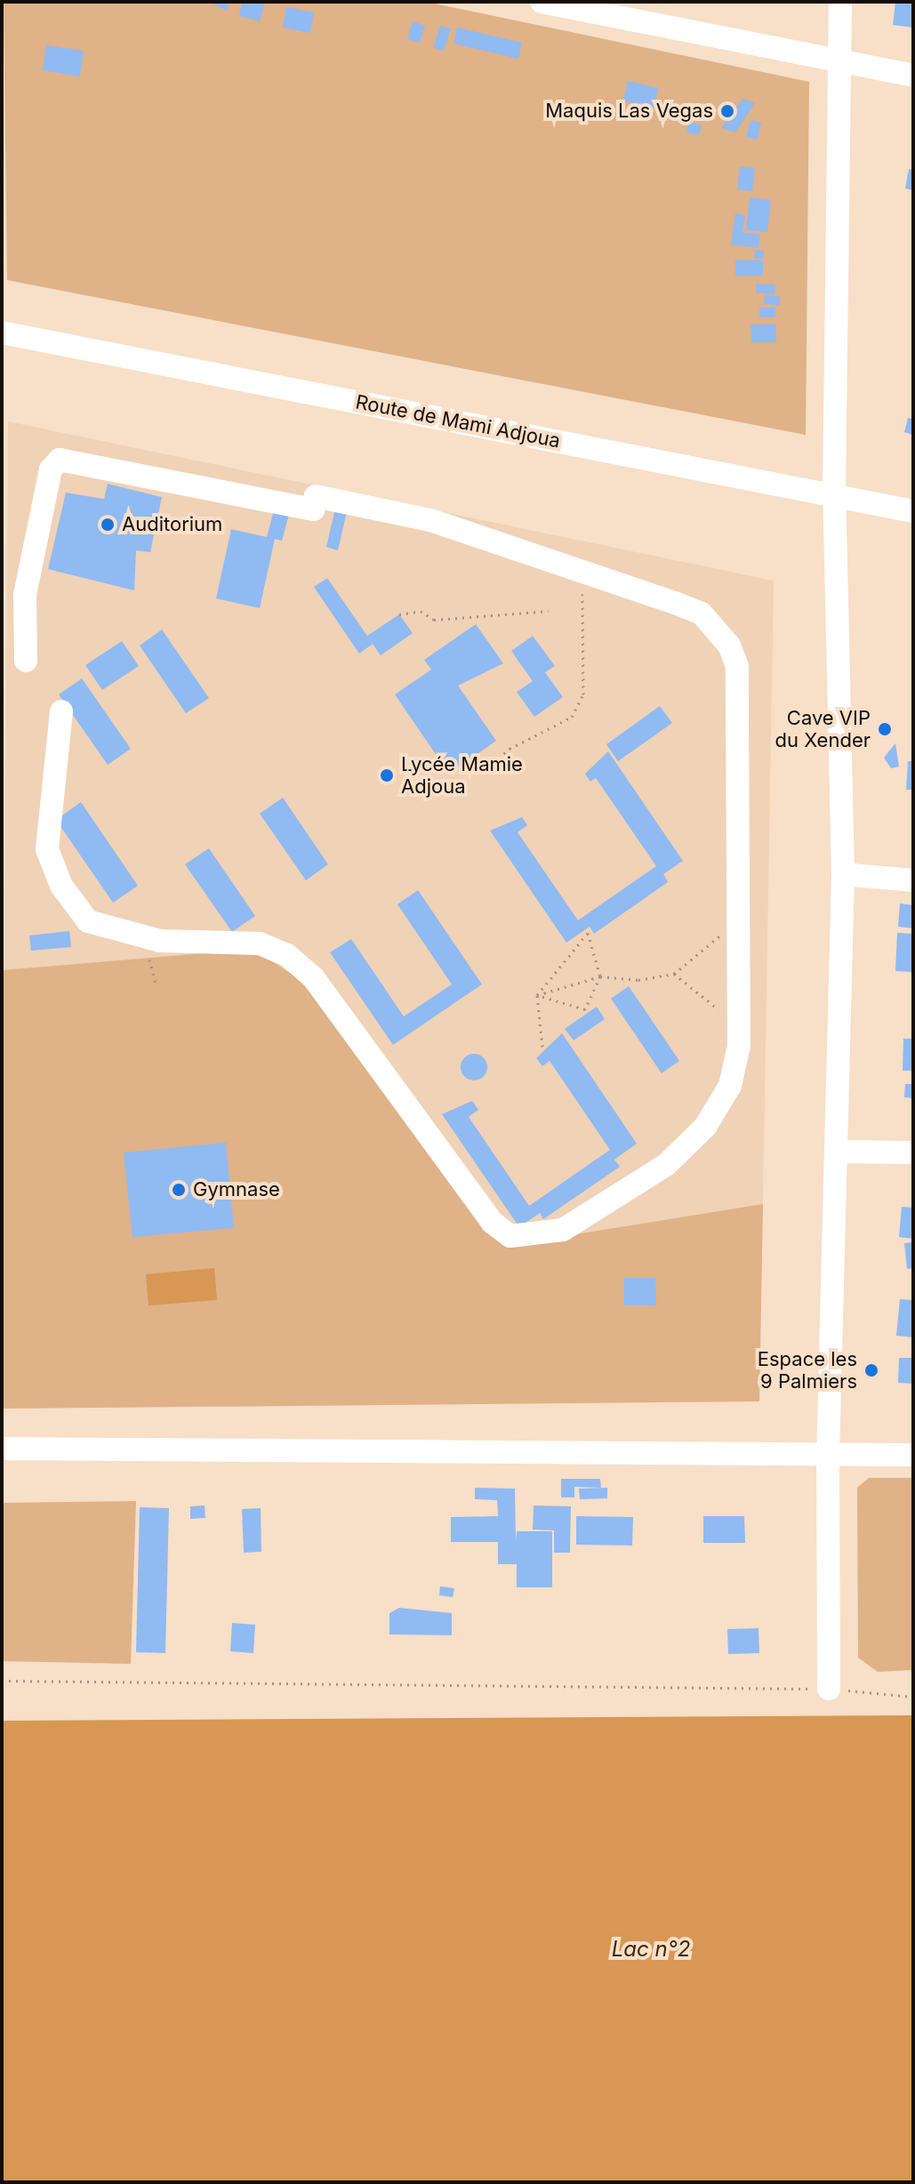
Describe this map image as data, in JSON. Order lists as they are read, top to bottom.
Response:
{
  "streets": {
    "street": ["Route de Mami Adjoua"]
  },
  "water": ["Lac n°2"],
  "places": [
    "Maquis Las Vegas",
    "Auditorium",
    "Cave VIP du Xender",
    "Lycée Mamie Adjoua",
    "Gymnase",
    "Espace les 9 Palmiers"
  ]
}
